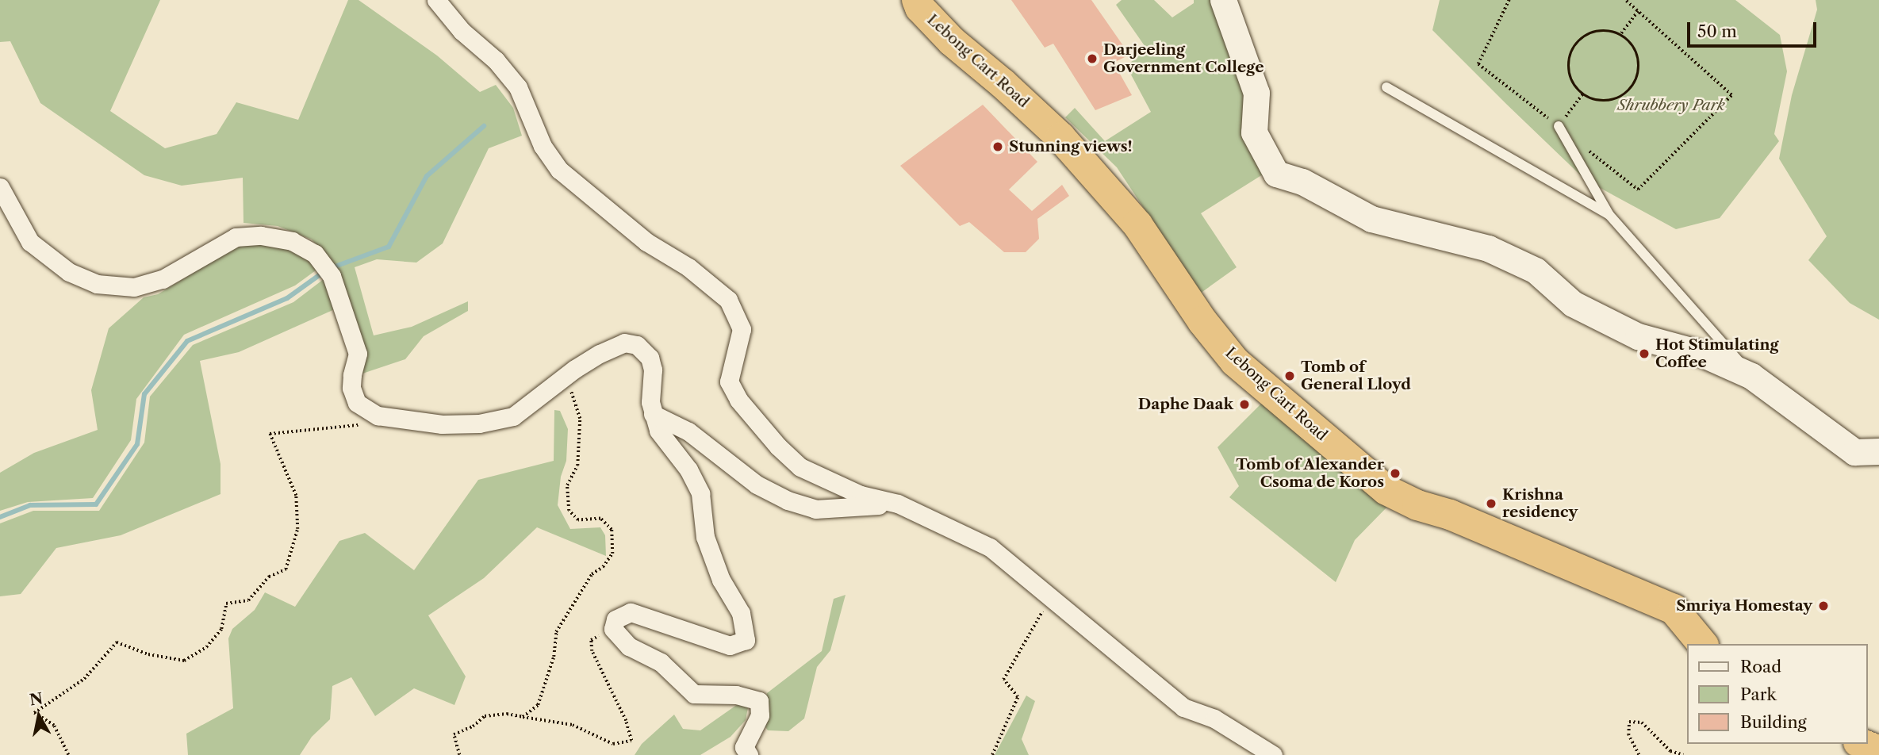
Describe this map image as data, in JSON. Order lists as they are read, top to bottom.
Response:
{
  "streets": {
    "highway": ["Lebong Cart Road"]
  },
  "parks": ["Shrubbery Park"],
  "places": [
    "Darjeeling Government College",
    "Stunning views!",
    "Hot Stimulating Coffee",
    "Tomb of General Lloyd",
    "Daphe Daak",
    "Tomb of Alexander Csoma de Koros",
    "Krishna residency",
    "Smriya Homestay"
  ],
  "legend": ["Road", "Park", "Building"],
  "scale_bar": "50 m",
  "north": "top"
}
